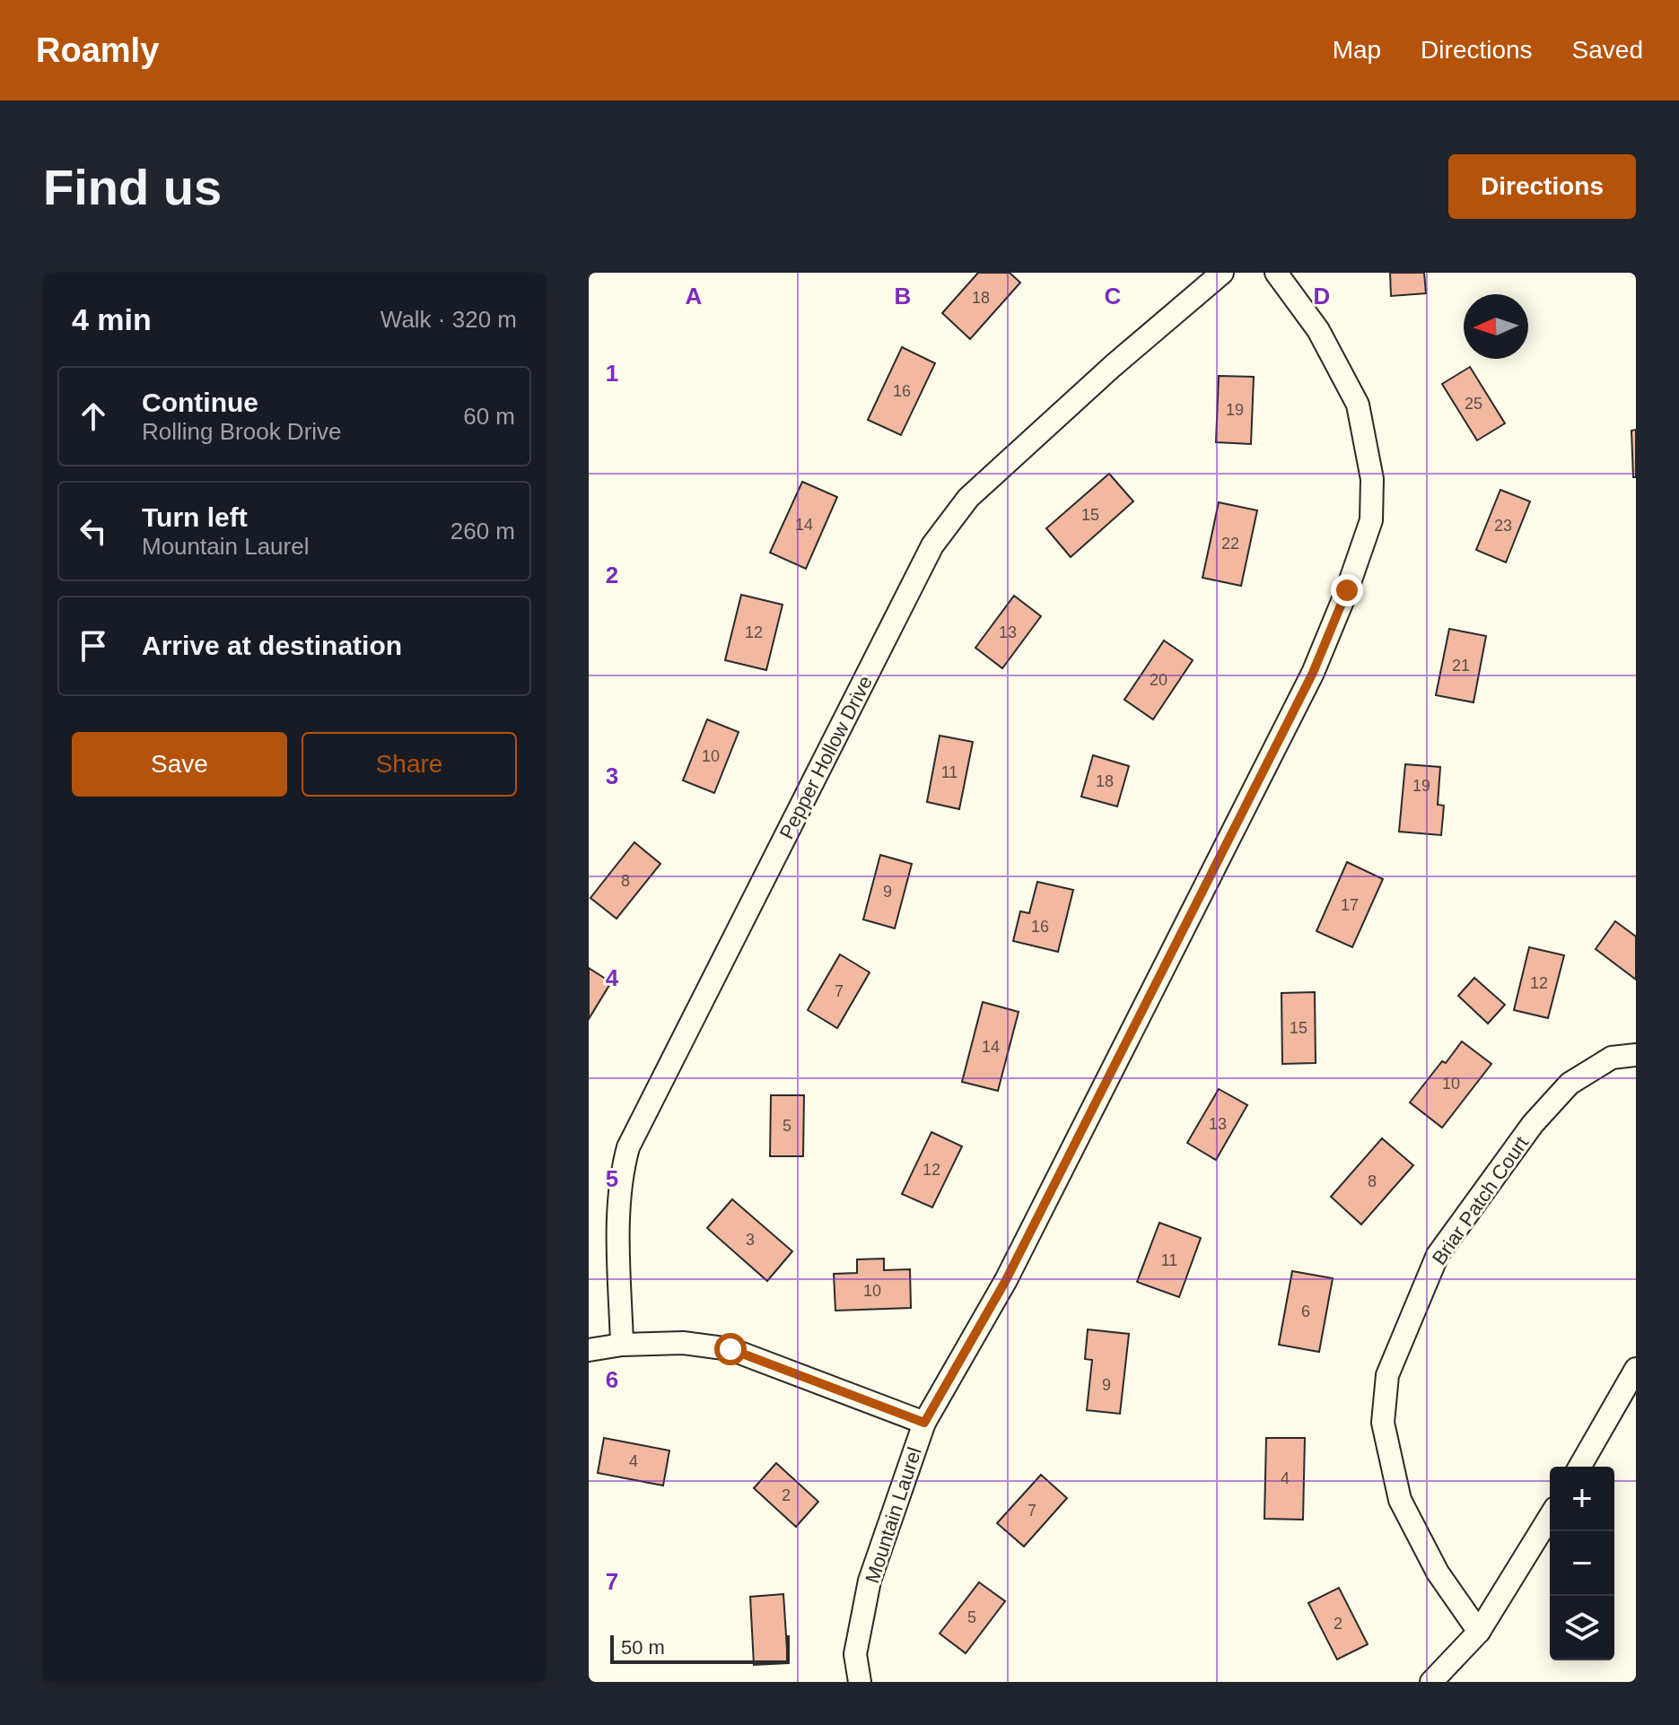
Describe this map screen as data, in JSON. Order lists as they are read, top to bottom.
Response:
{
  "streets": {
    "street": ["Pepper Hollow Drive", "Briar Patch Court", "Mountain Laurel"]
  },
  "house_numbers": [
    "18",
    "16",
    "25",
    "19",
    "15",
    "14",
    "23",
    "22",
    "12",
    "13",
    "21",
    "20",
    "10",
    "11",
    "18",
    "19",
    "8",
    "9",
    "17",
    "16",
    "12",
    "7",
    "15",
    "14",
    "10",
    "13",
    "5",
    "12",
    "8",
    "3",
    "11",
    "10",
    "6",
    "9",
    "4",
    "4",
    "2",
    "7",
    "5",
    "2"
  ],
  "scale_bar": "50 m",
  "north": "left",
  "page": {
    "header": "Roamly",
    "nav": ["Map", "Directions", "Saved"],
    "buttons": [
      "Directions",
      ["Save", "Share"]
    ],
    "title": "Find us",
    "heading": ["4 min", "Walk · 320 m"],
    "list": [
      ["Continue", "Rolling Brook Drive", "60 m"],
      ["Turn left", "Mountain Laurel", "260 m"],
      "Arrive at destination"
    ],
    "map_buttons": ["+", "−"],
    "scale": "50 m"
  },
  "grid": {
    "columns": [
      "A",
      "B",
      "C",
      "D"
    ],
    "rows": [
      "1",
      "2",
      "3",
      "4",
      "5",
      "6",
      "7"
    ]
  }
}
